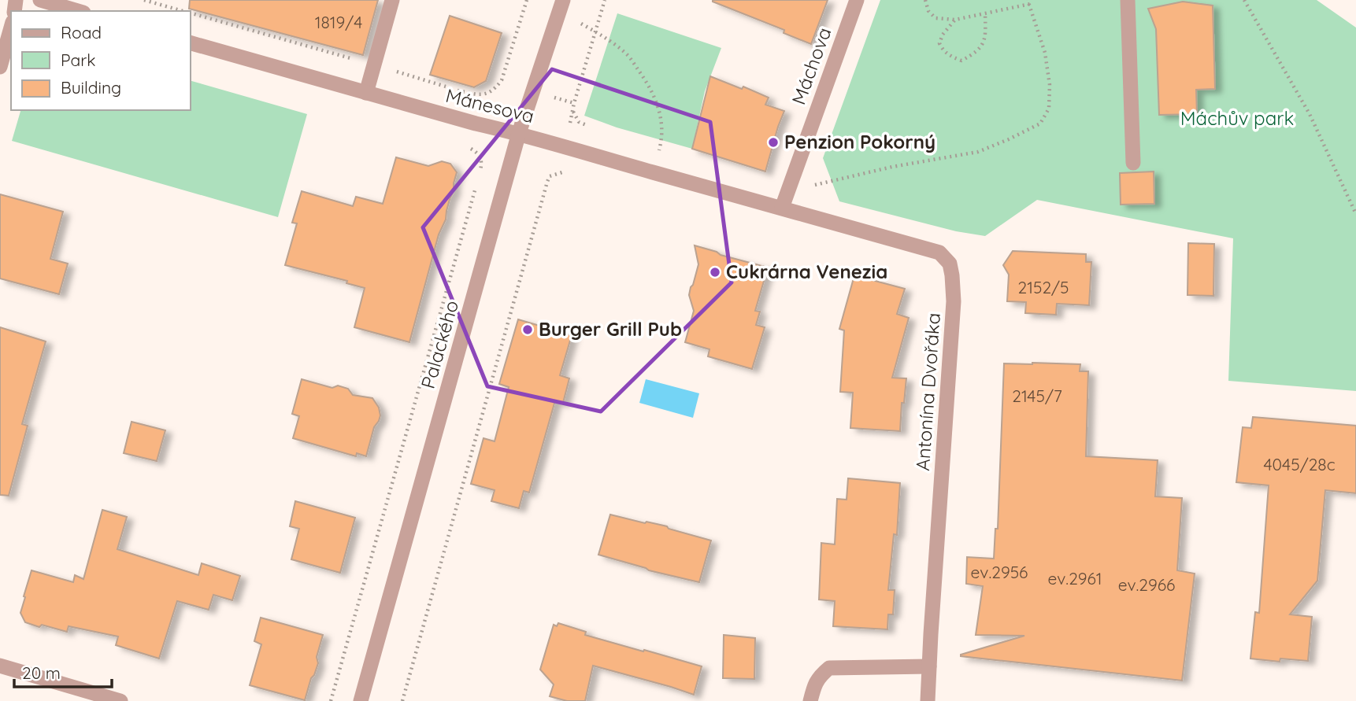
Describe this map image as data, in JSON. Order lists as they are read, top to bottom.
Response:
{
  "streets": {
    "street": [
      "Máchova",
      "Mánesova",
      "Palackého",
      "Antonína Dvořáka"
    ]
  },
  "crossings": [
    ["Máchova", "Mánesova"],
    ["Máchova", "Antonína Dvořáka"],
    ["Mánesova", "Palackého"],
    ["Mánesova", "Antonína Dvořáka"]
  ],
  "parks": ["Máchův park"],
  "places": ["Penzion Pokorný", "Cukrárna Venezia", "Burger Grill Pub"],
  "house_numbers": [
    "1819/4",
    "2152/5",
    "2145/7",
    "4045/28c",
    "ev.2956",
    "ev.2961",
    "ev.2966"
  ],
  "legend": ["Road", "Park", "Building"],
  "scale_bar": "20 m"
}
